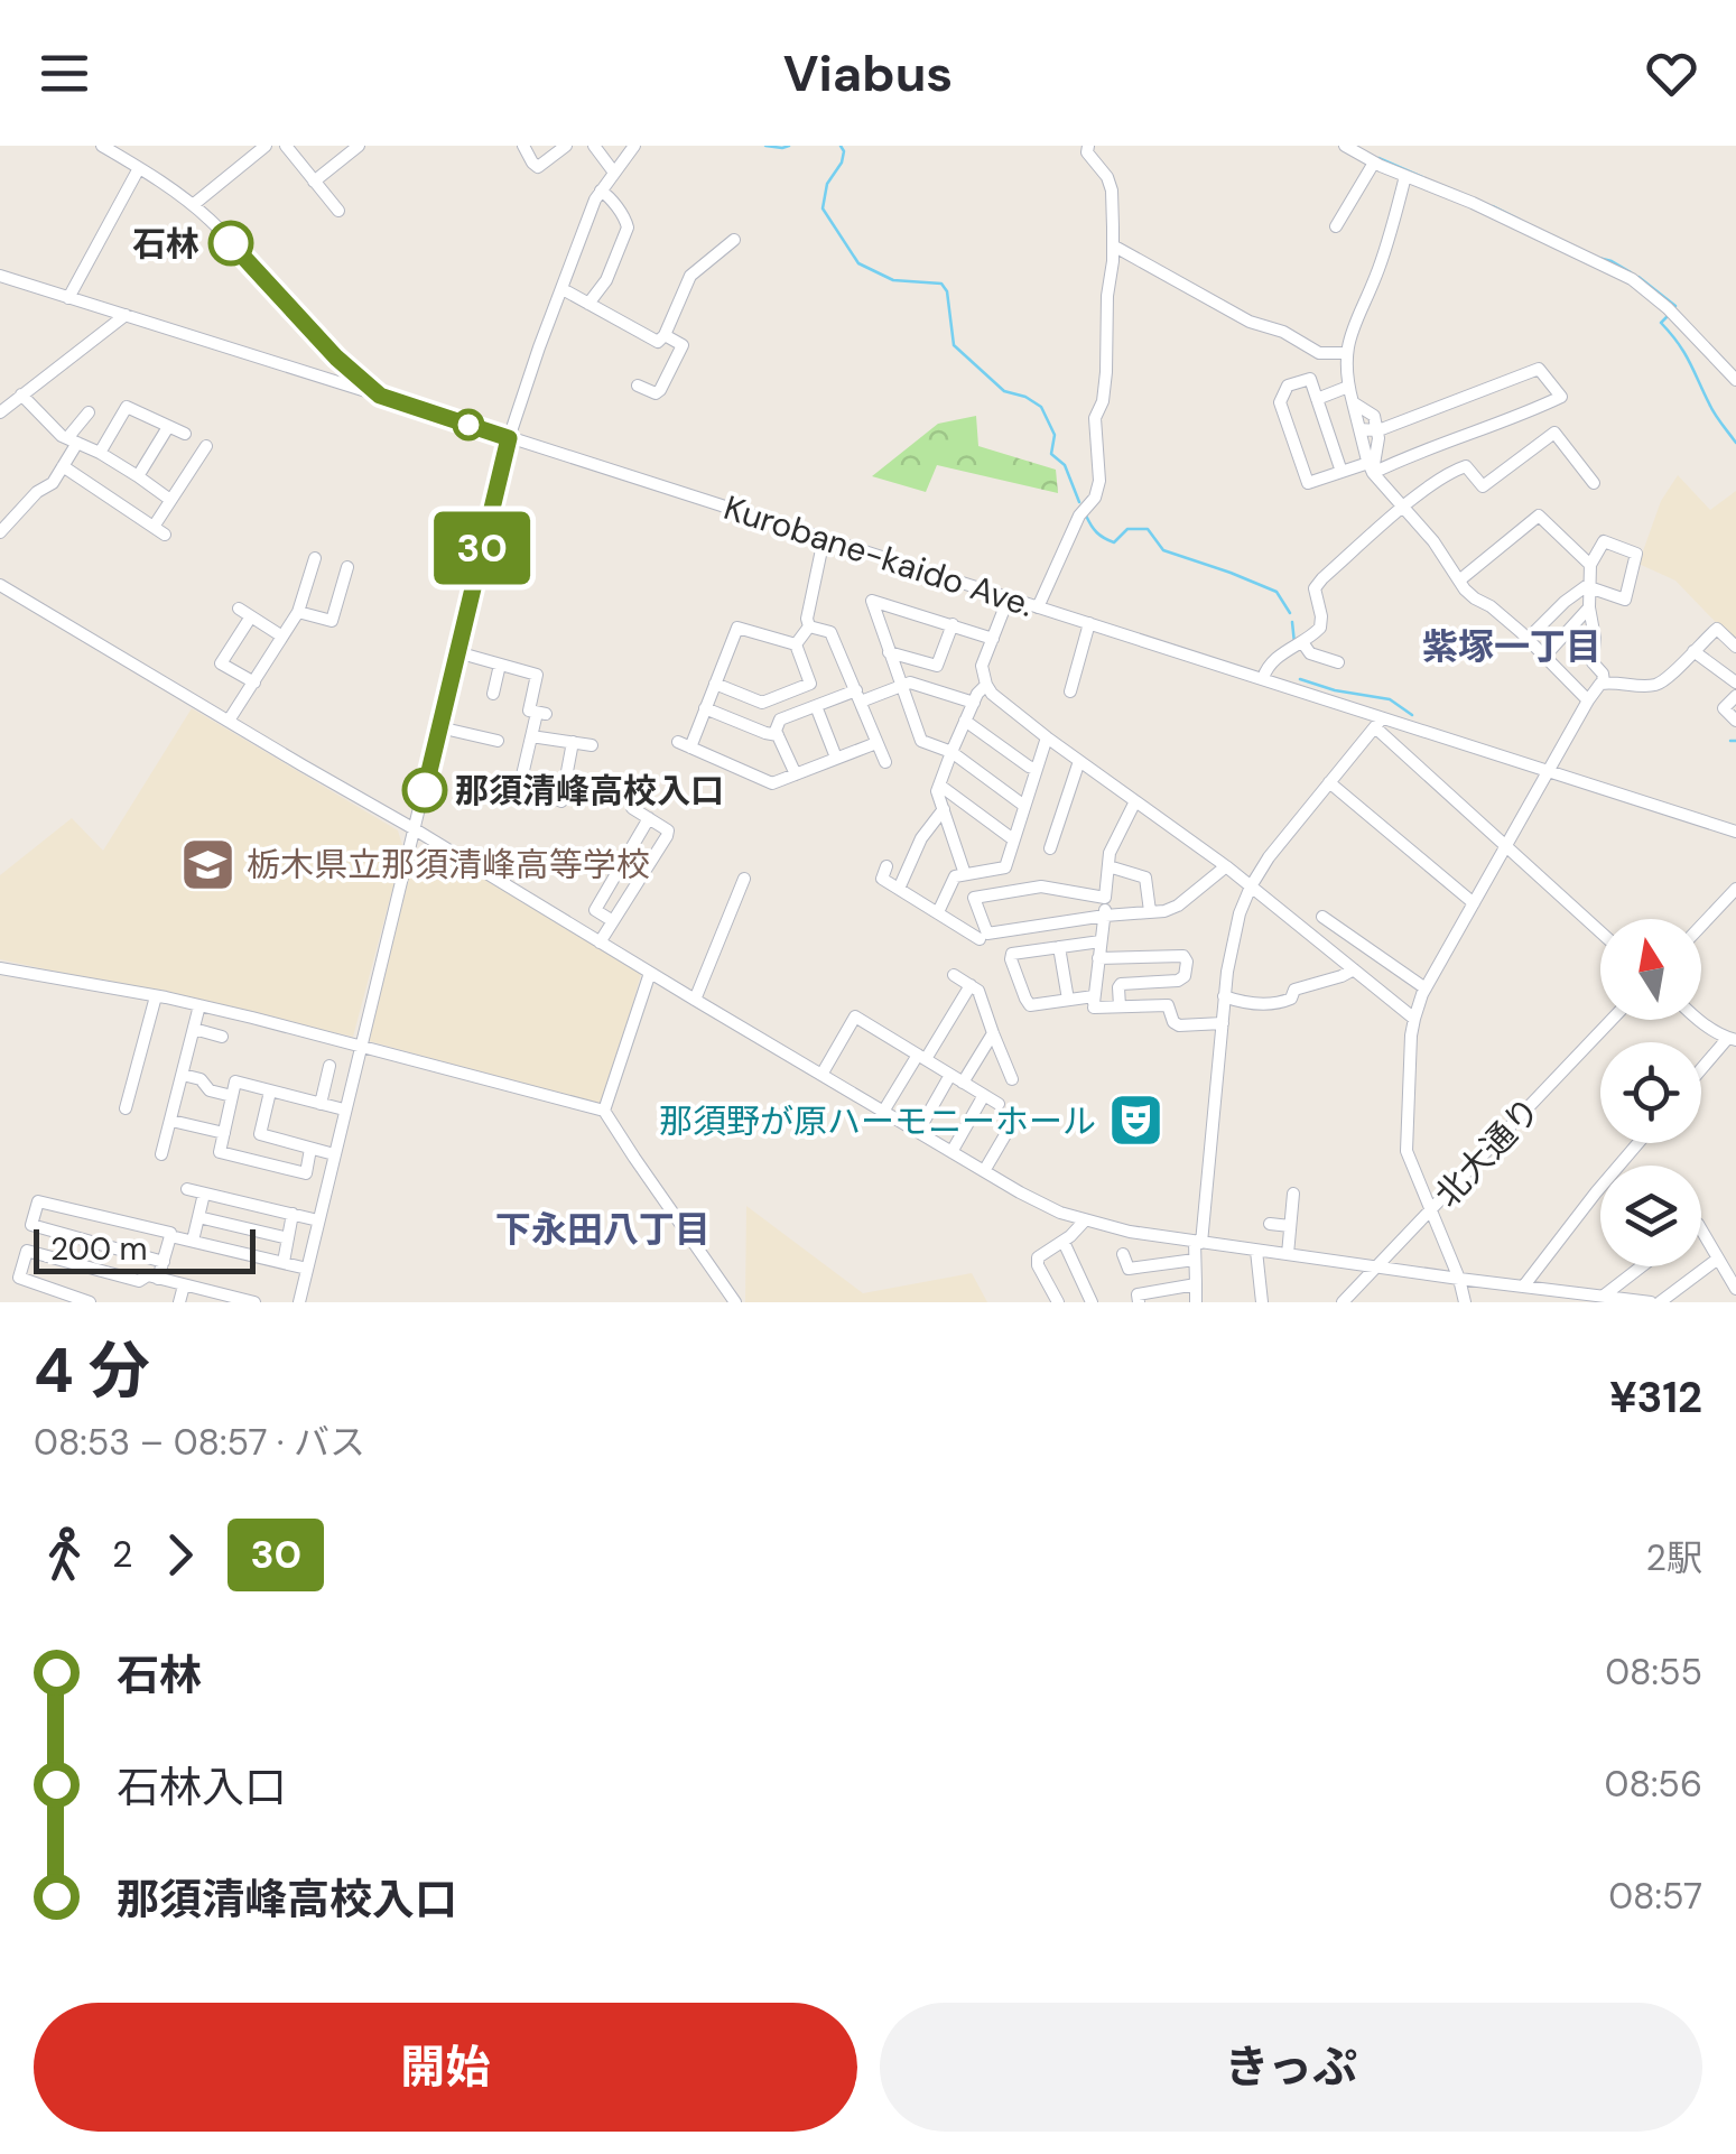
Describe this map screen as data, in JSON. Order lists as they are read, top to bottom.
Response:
{
  "streets": {
    "street": ["Kurobane-kaido Ave.", "北大通り"]
  },
  "districts": ["紫塚一丁目", "下永田八丁目"],
  "places": {
    "other": ["石林", "那須清峰高校入口"],
    "school or university": ["栃木県立那須清峰高等学校"],
    "theatre": ["那須野が原ハーモニーホール"]
  },
  "lines": ["bus line 30"],
  "scale_bar": "200 m",
  "north": "top",
  "page": {
    "header": "Viabus",
    "on_map": "30",
    "scale": "200 m",
    "heading": ["4 分", "08:53 – 08:57 · バス", "¥312"],
    "legs": ["2", "30", "2駅"],
    "list": [
      {
        "name": "石林",
        "value": "08:55"
      },
      {
        "name": "石林入口",
        "value": "08:56"
      },
      {
        "name": "那須清峰高校入口",
        "value": "08:57"
      }
    ],
    "buttons": ["開始", "きっぷ"]
  }
}
